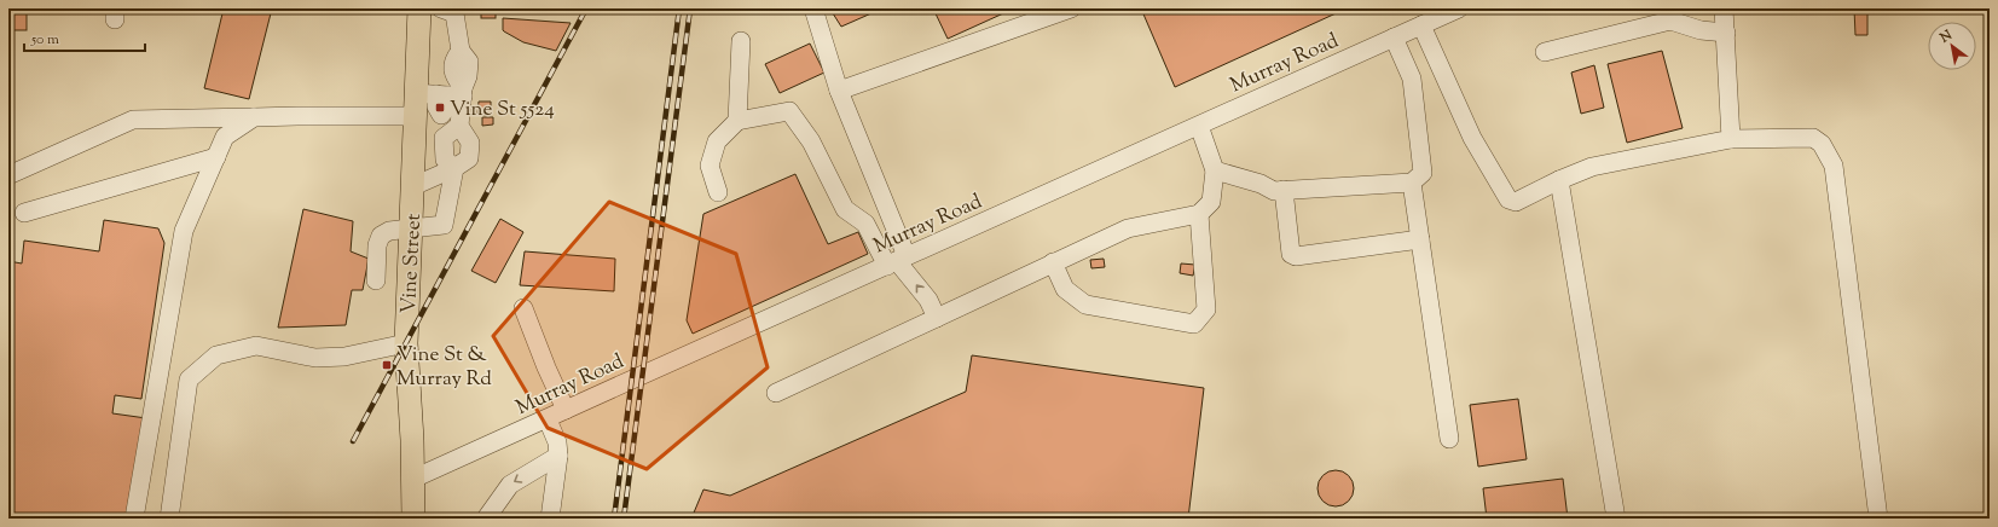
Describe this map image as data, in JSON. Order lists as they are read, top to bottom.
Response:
{
  "streets": {
    "main road": ["Vine Street"],
    "street": ["Murray Road"]
  },
  "crossings": [
    ["Murray Road", "Vine Street"]
  ],
  "places": {
    "transit": ["Vine St 5524", "Vine St & Murray Rd"]
  },
  "scale_bar": "50 m",
  "north": "top left"
}
